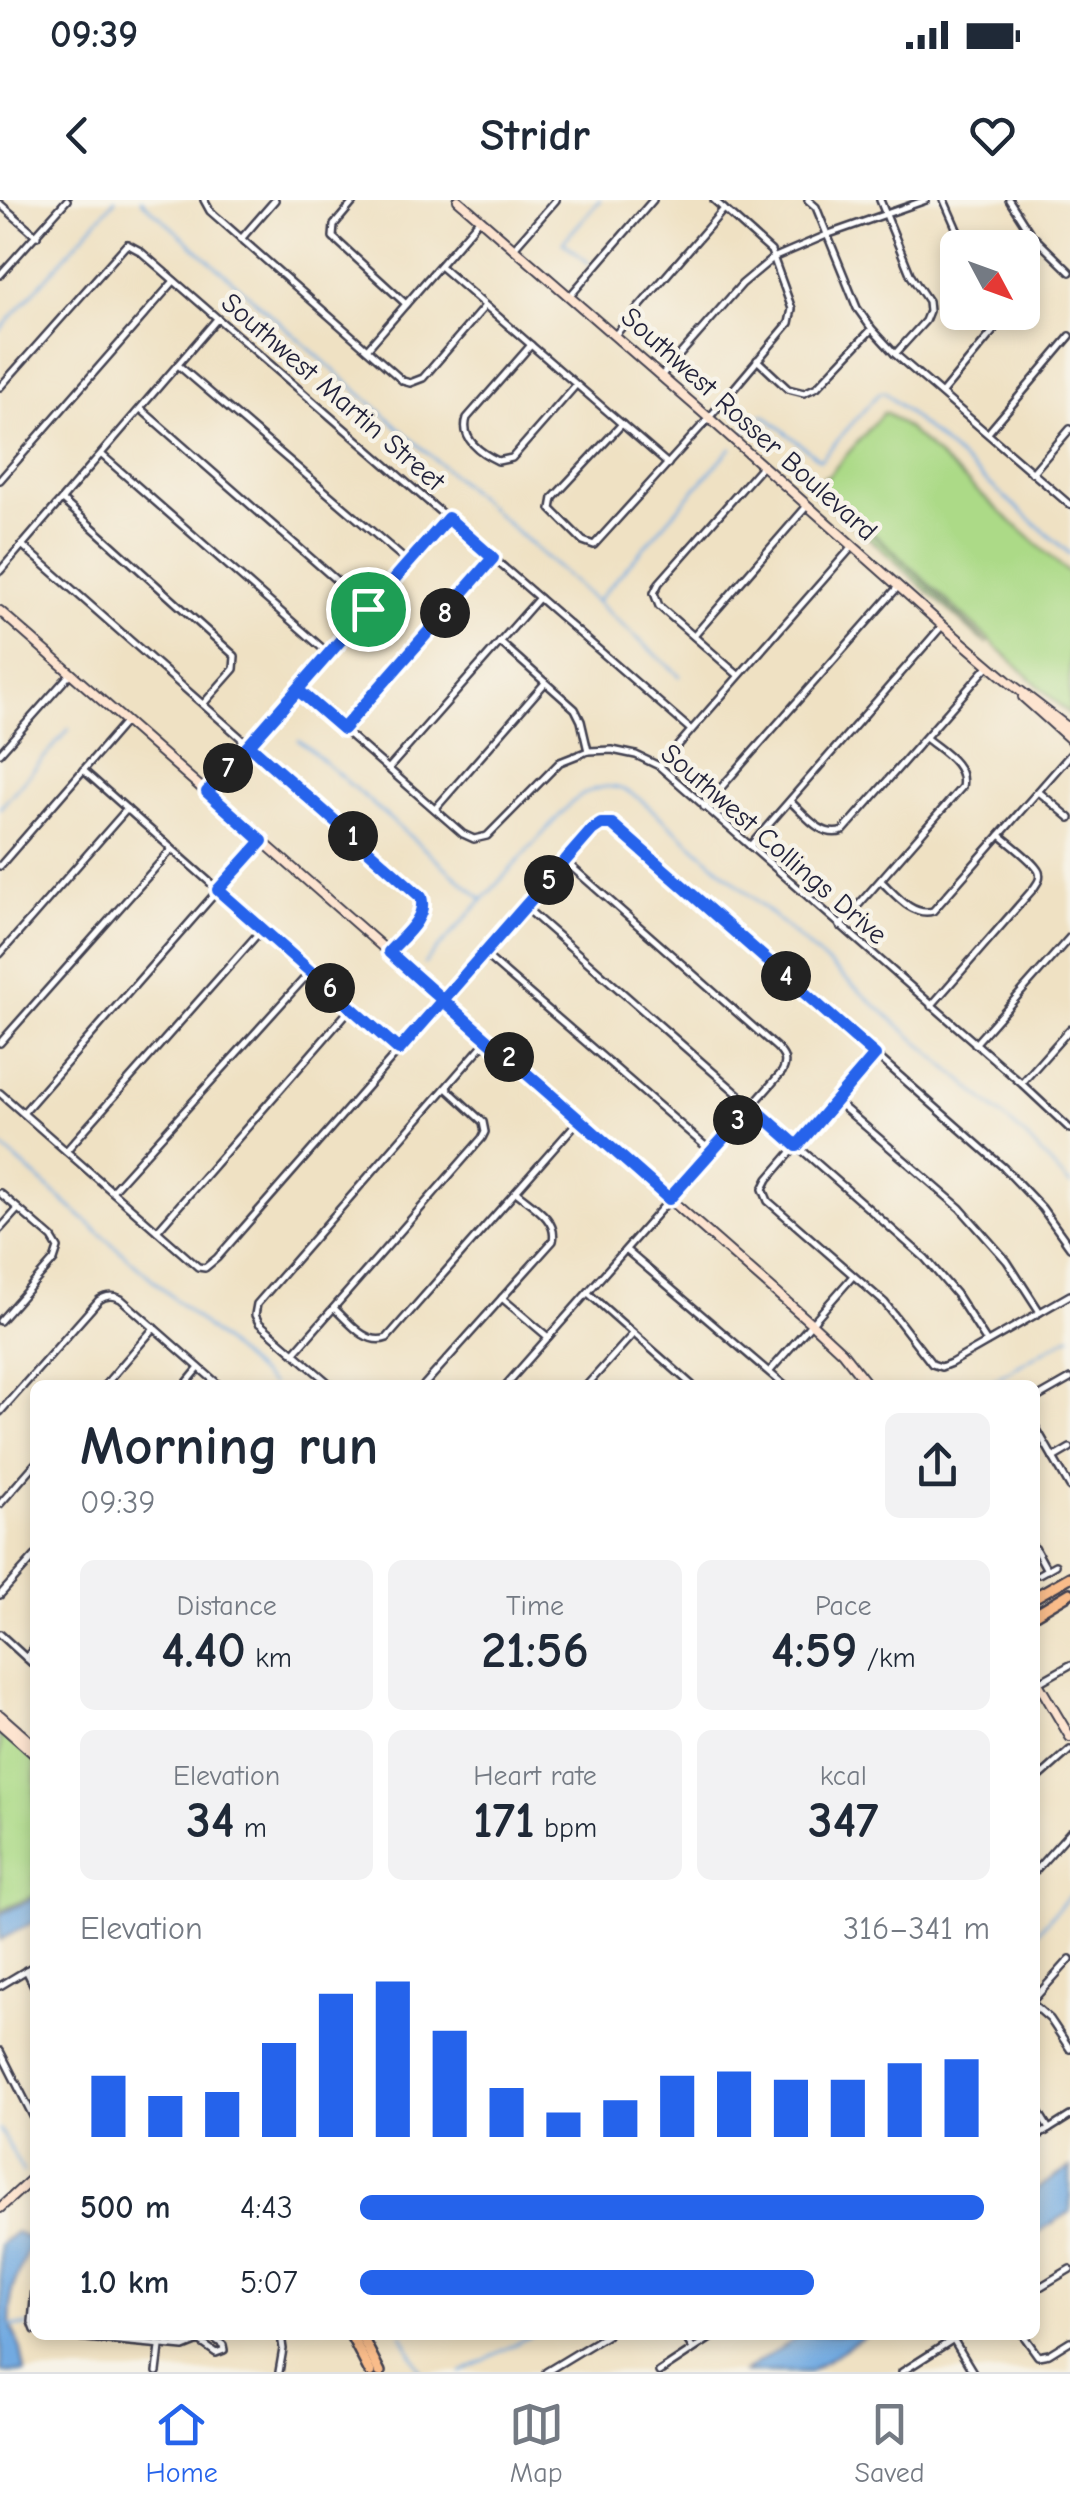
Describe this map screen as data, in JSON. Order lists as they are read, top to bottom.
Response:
{
  "streets": {
    "street": ["Southwest Martin Street", "Southwest Rosser Boulevard", "Southwest Collings Drive"]
  },
  "north": "bottom right",
  "page": {
    "status": "09:39",
    "header": "Stridr",
    "pins": [
      "8",
      "7",
      "1",
      "5",
      "4",
      "6",
      "2",
      "3"
    ],
    "heading": ["Morning run", "09:39"],
    "stats": [
      ["Distance", "4.40 km"],
      ["Time", "21:56"],
      ["Pace", "4:59 /km"],
      ["Elevation", "34 m"],
      ["Heart rate", "171 bpm"],
      ["kcal", "347"]
    ],
    "chart": ["Elevation", "316–341 m"],
    "list": [
      {
        "name": "500 m",
        "note": "4:43"
      },
      {
        "name": "1.0 km",
        "note": "5:07"
      }
    ],
    "tabs": ["Home", "Map", "Saved"]
  }
}
